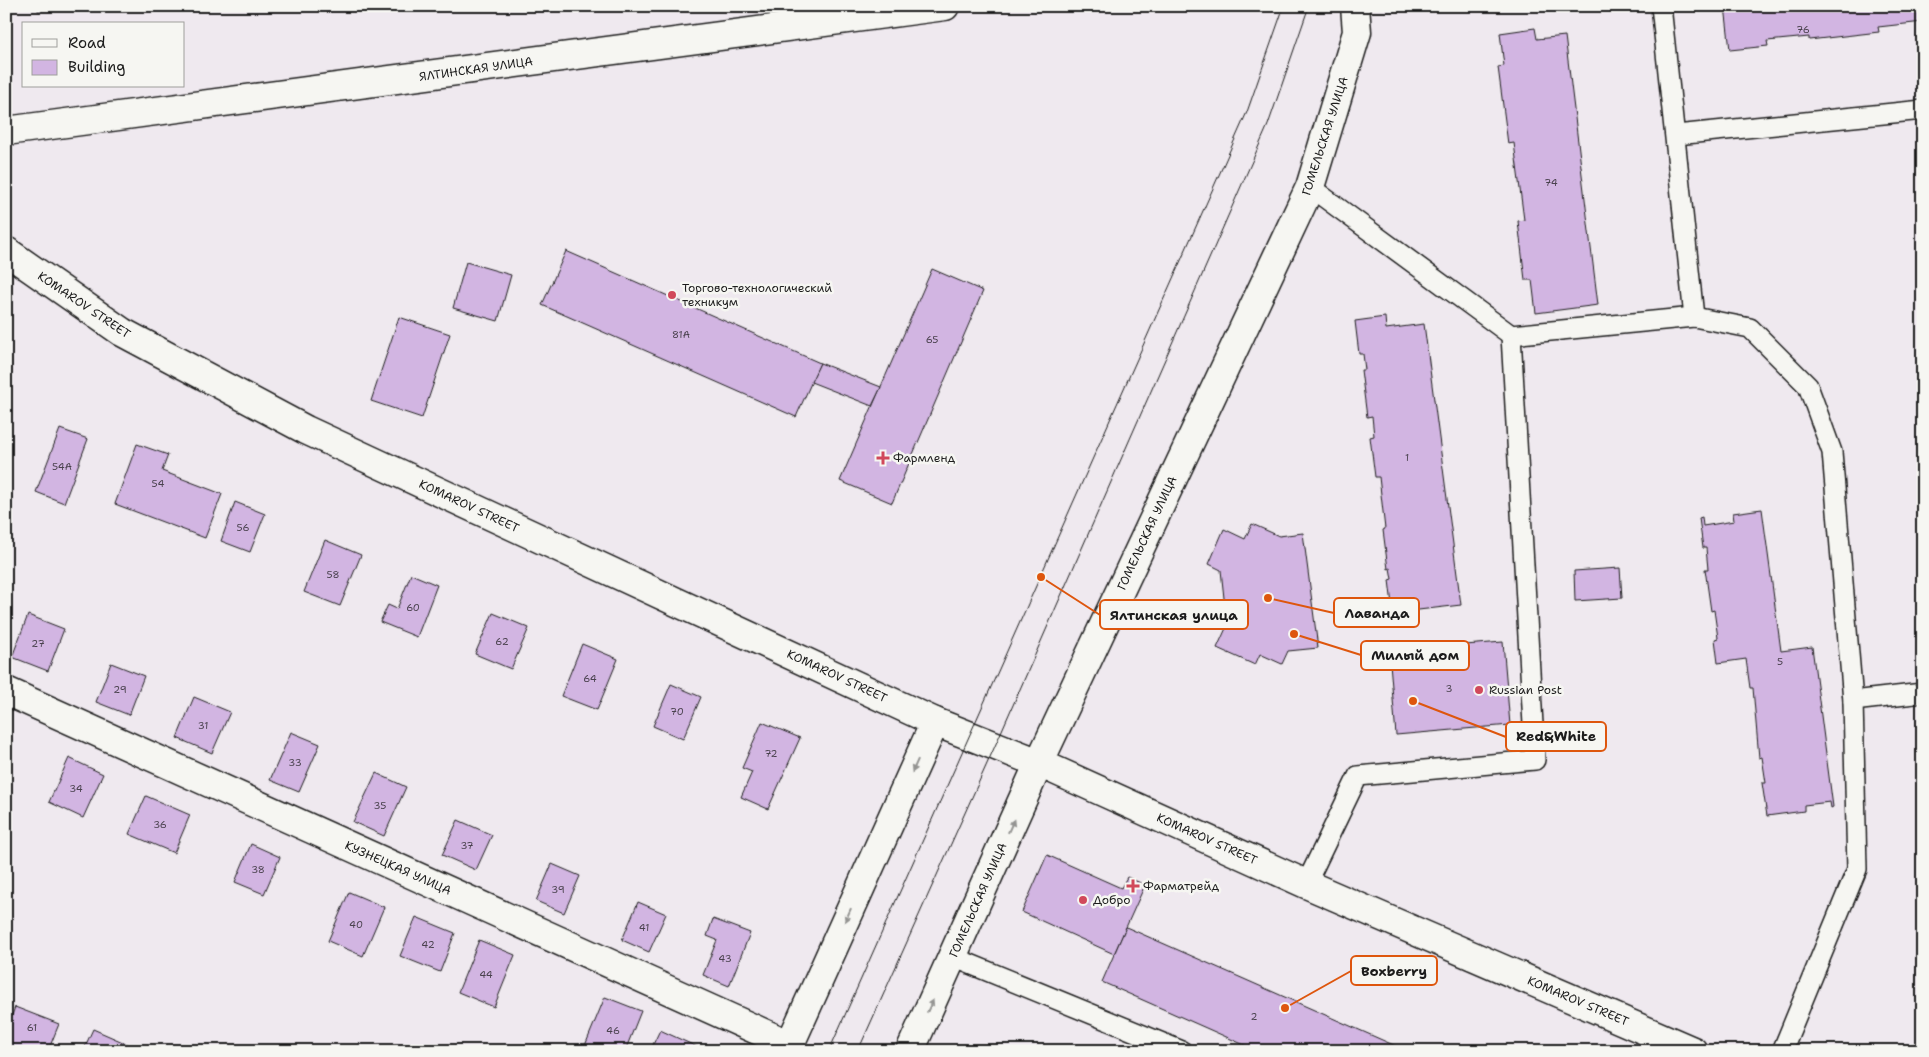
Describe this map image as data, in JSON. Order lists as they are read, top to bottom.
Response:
{
  "streets": {
    "main road": [
      "ЯЛТИНСКАЯ УЛИЦА",
      "ГОМЕЛЬСКАЯ УЛИЦА",
      "KOMAROV STREET",
      "КУЗНЕЦКАЯ УЛИЦА"
    ]
  },
  "crossings": [
    ["ГОМЕЛЬСКАЯ УЛИЦА", "KOMAROV STREET"]
  ],
  "places": {
    "other": [
      "Торгово-технологический техникум",
      "Ялтинская улица",
      "Лаванда",
      "Милый дом",
      "Russian Post",
      "Red&White",
      "Добро",
      "Boxberry"
    ],
    "health": ["Фармленд", "Фарматрейд"]
  },
  "house_numbers": [
    "76",
    "74",
    "81А",
    "65",
    "1",
    "54А",
    "54",
    "56",
    "58",
    "60",
    "62",
    "27",
    "5",
    "64",
    "3",
    "29",
    "70",
    "31",
    "72",
    "33",
    "34",
    "35",
    "36",
    "37",
    "38",
    "39",
    "40",
    "41",
    "42",
    "43",
    "44",
    "2",
    "61",
    "46"
  ],
  "legend": ["Road", "Building"]
}
